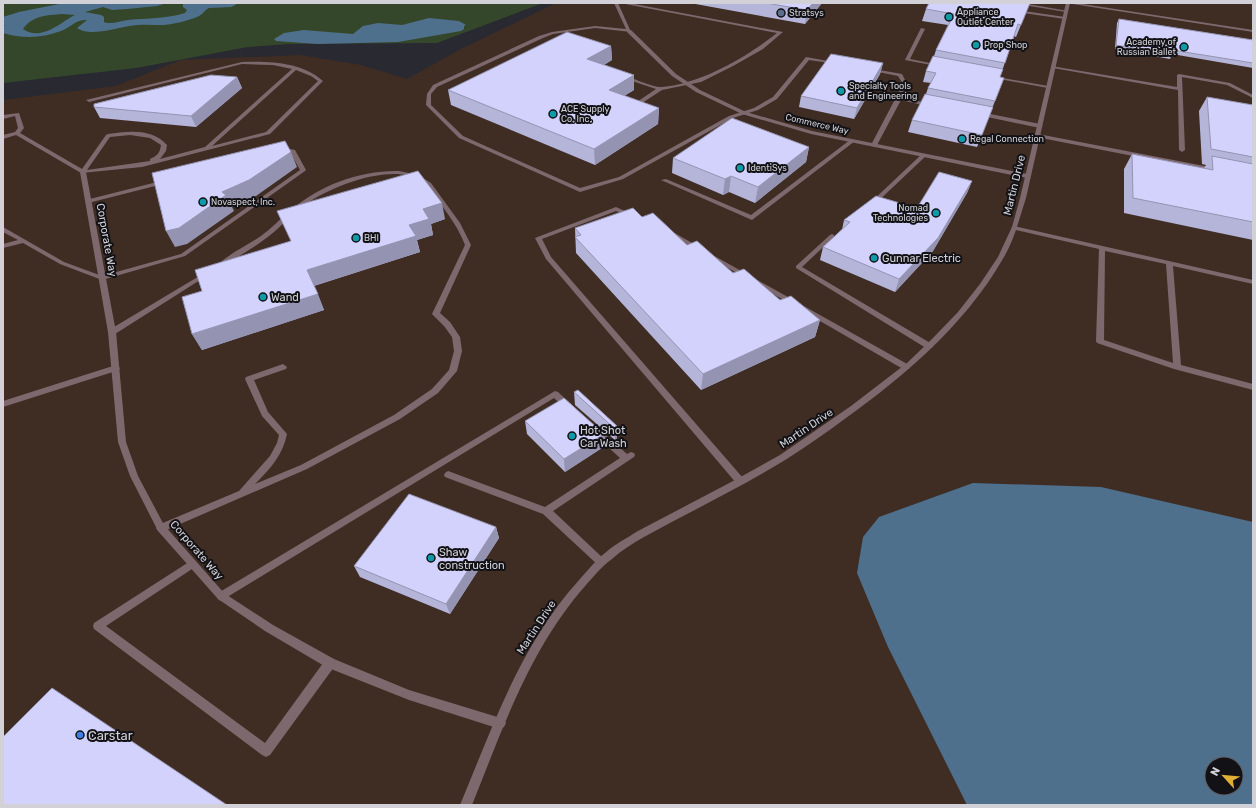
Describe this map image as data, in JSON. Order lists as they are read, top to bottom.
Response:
{
  "streets": {
    "street": ["Commerce Way", "Martin Drive", "Corporate Way"]
  },
  "crossings": [
    ["Commerce Way", "Martin Drive"],
    ["Martin Drive", "Corporate Way"]
  ],
  "places": [
    "Stratsys",
    "Appliance Outlet Center",
    "Prop Shop",
    "Academy of Russian Ballet",
    "Specialty Tools and Engineering",
    "ACE Supply Co. Inc.",
    "Regal Connection",
    "IdentiSys",
    "Novaspect, Inc.",
    "Nomad Technologies",
    "BHI",
    "Gunnar Electric",
    "Wand",
    "Hot Shot Car Wash",
    "Shaw construction",
    "Carstar"
  ],
  "north": "top left"
}
